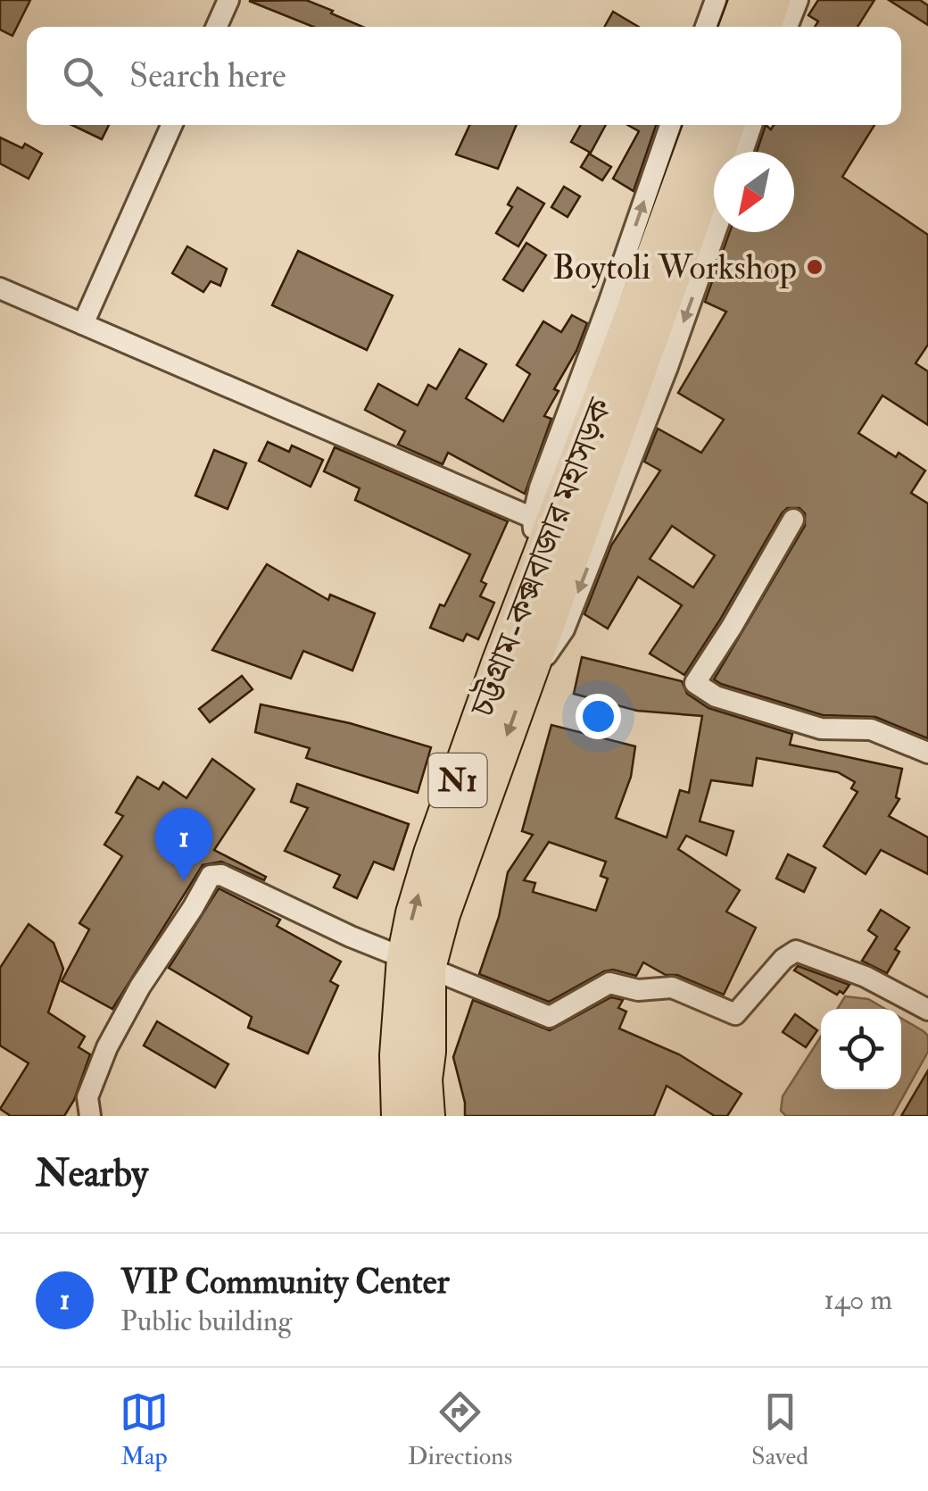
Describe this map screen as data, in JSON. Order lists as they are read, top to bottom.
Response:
{
  "streets": {
    "highway": ["চট্টগ্রাম-কক্সবাজার মহাসড়ক", "N1"]
  },
  "crossings": [
    ["চট্টগ্রাম-কক্সবাজার মহাসড়ক", "N1"]
  ],
  "places": ["Boytoli Workshop"],
  "north": "bottom left",
  "page": {
    "search": "Search here",
    "pins": "1",
    "heading": "Nearby",
    "list": [
      {
        "mark": "1",
        "name": "VIP Community Center",
        "note": "Public building",
        "value": "140 m"
      }
    ],
    "nav": ["Map", "Directions", "Saved"]
  }
}
